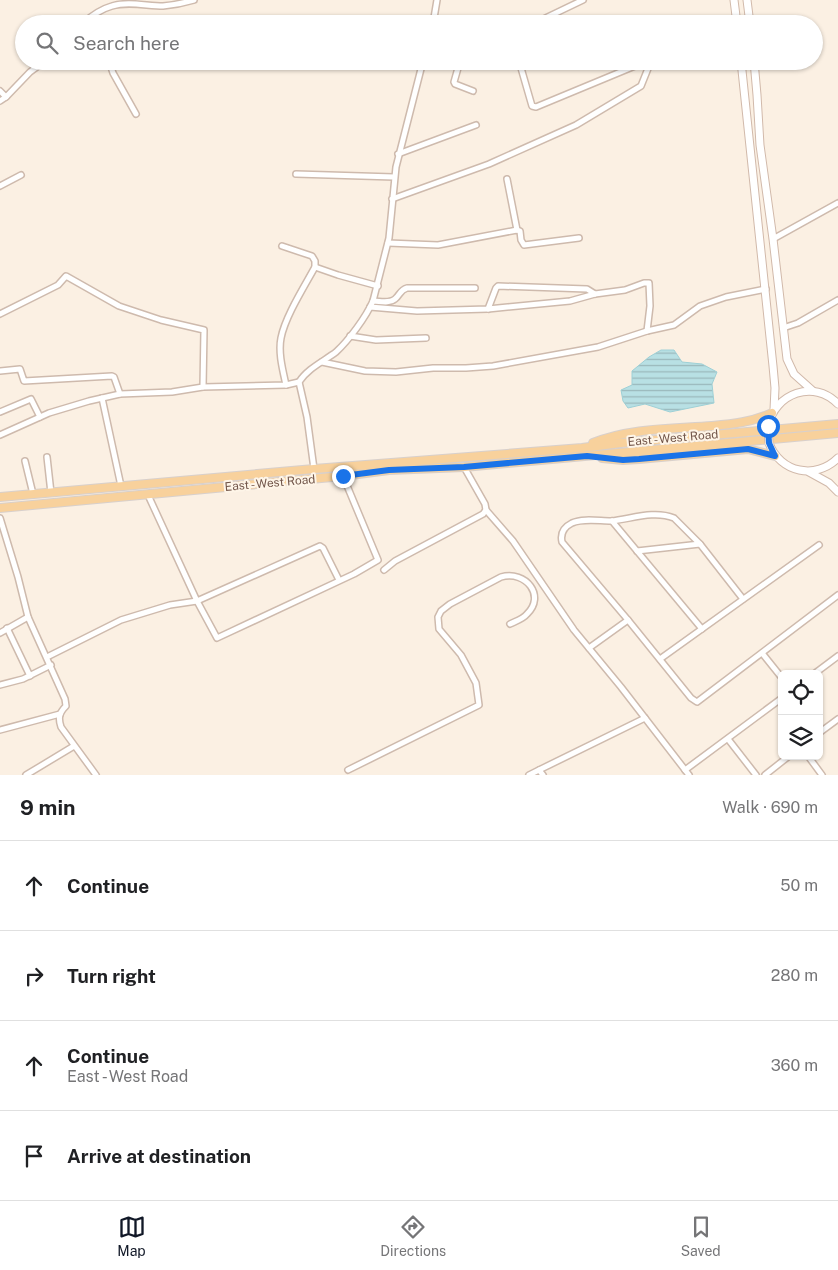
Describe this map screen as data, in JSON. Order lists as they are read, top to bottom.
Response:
{
  "streets": {
    "main road": ["East - West Road"]
  },
  "page": {
    "search": "Search here",
    "heading": ["9 min", "Walk · 690 m"],
    "list": [
      ["Continue", "50 m"],
      ["Turn right", "280 m"],
      ["Continue", "East - West Road", "360 m"],
      "Arrive at destination"
    ],
    "nav": ["Map", "Directions", "Saved"]
  }
}
